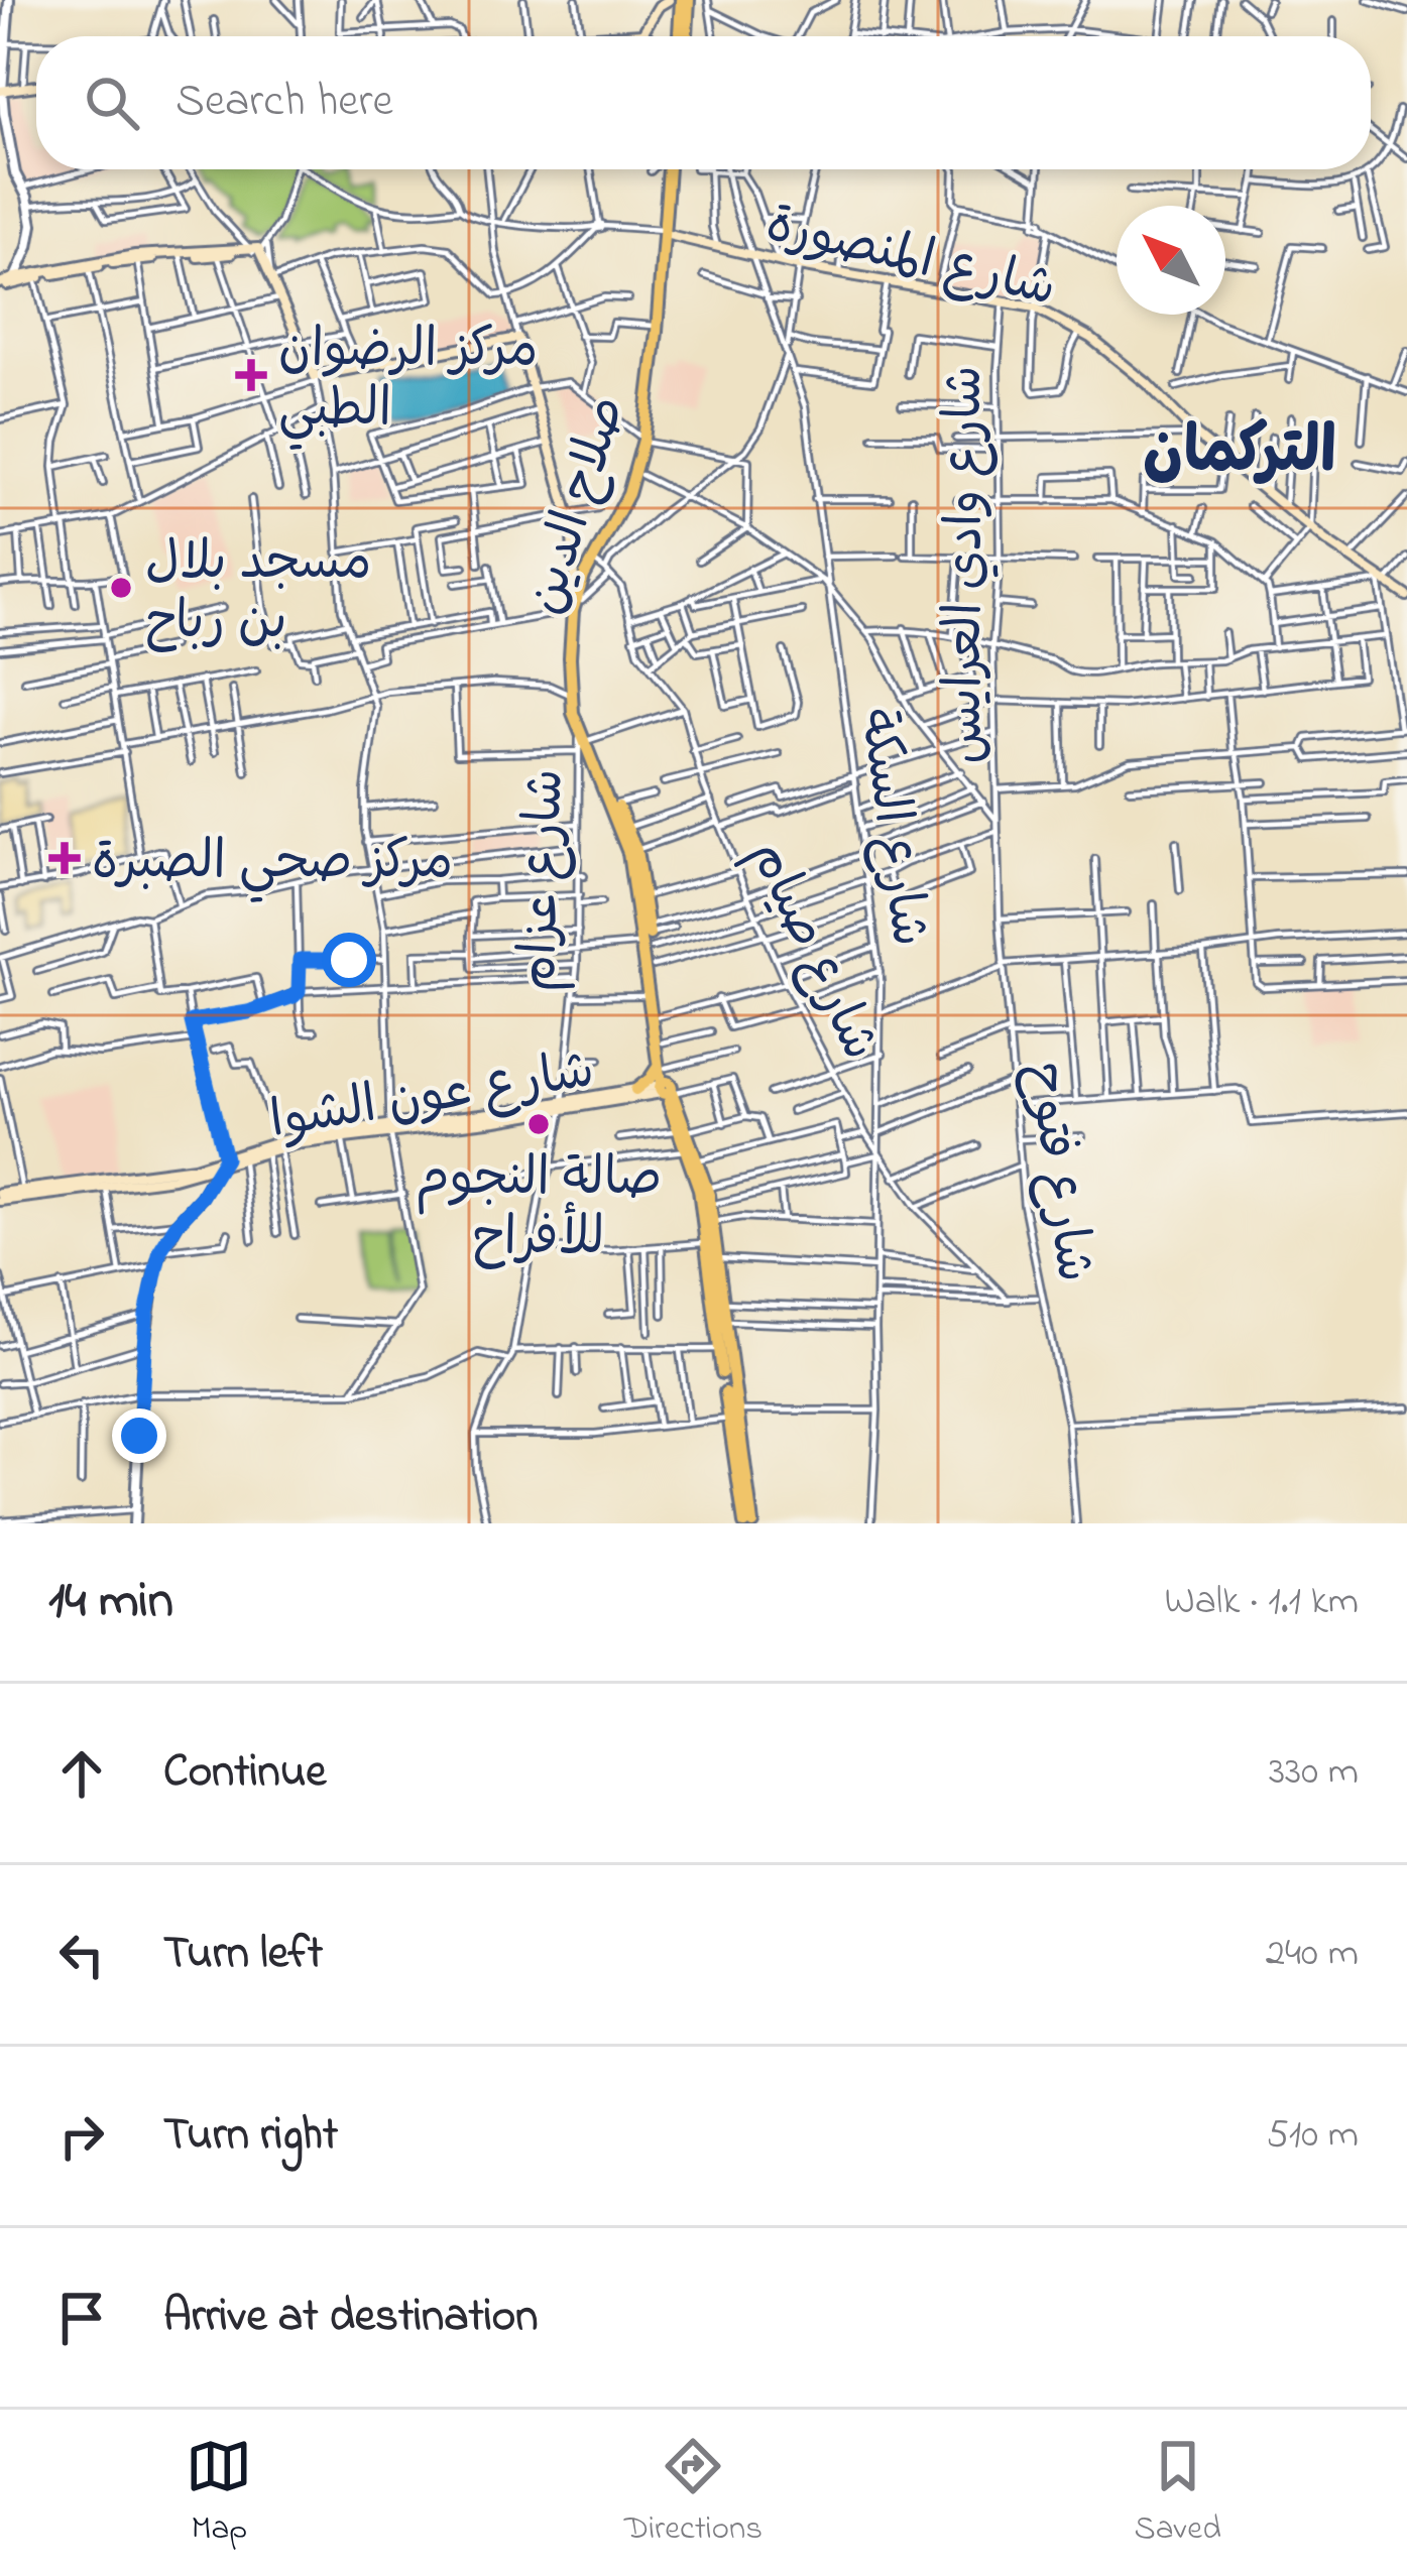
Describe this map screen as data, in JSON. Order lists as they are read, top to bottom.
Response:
{
  "streets": {
    "highway": ["صلاح الدين"],
    "main road": ["شارع المنصورة", "شارع عون الشوا"],
    "street": [
      "شارع وادي العرايس",
      "شارع السكة",
      "شارع عزام",
      "شارع صيام",
      "شارع فتوح"
    ]
  },
  "crossings": [
    ["شارع المنصورة", "صلاح الدين"],
    ["شارع المنصورة", "شارع وادي العرايس"],
    ["شارع المنصورة", "شارع السكة"],
    ["صلاح الدين", "شارع عزام"],
    ["صلاح الدين", "شارع صيام"],
    ["صلاح الدين", "شارع عون الشوا"],
    ["شارع وادي العرايس", "شارع فتوح"],
    ["شارع السكة", "شارع صيام"],
    ["شارع عزام", "شارع عون الشوا"]
  ],
  "districts": ["التركمان"],
  "places": {
    "health": ["مركز الرضوان الطبي", "مركز صحي الصبرة"],
    "other": ["مسجد بلال بن رباح", "صالة النجوم للأفراح"]
  },
  "north": "top left",
  "page": {
    "search": "Search here",
    "heading": ["14 min", "Walk · 1.1 km"],
    "list": [
      ["Continue", "330 m"],
      ["Turn left", "240 m"],
      ["Turn right", "510 m"],
      "Arrive at destination"
    ],
    "nav": ["Map", "Directions", "Saved"]
  }
}
